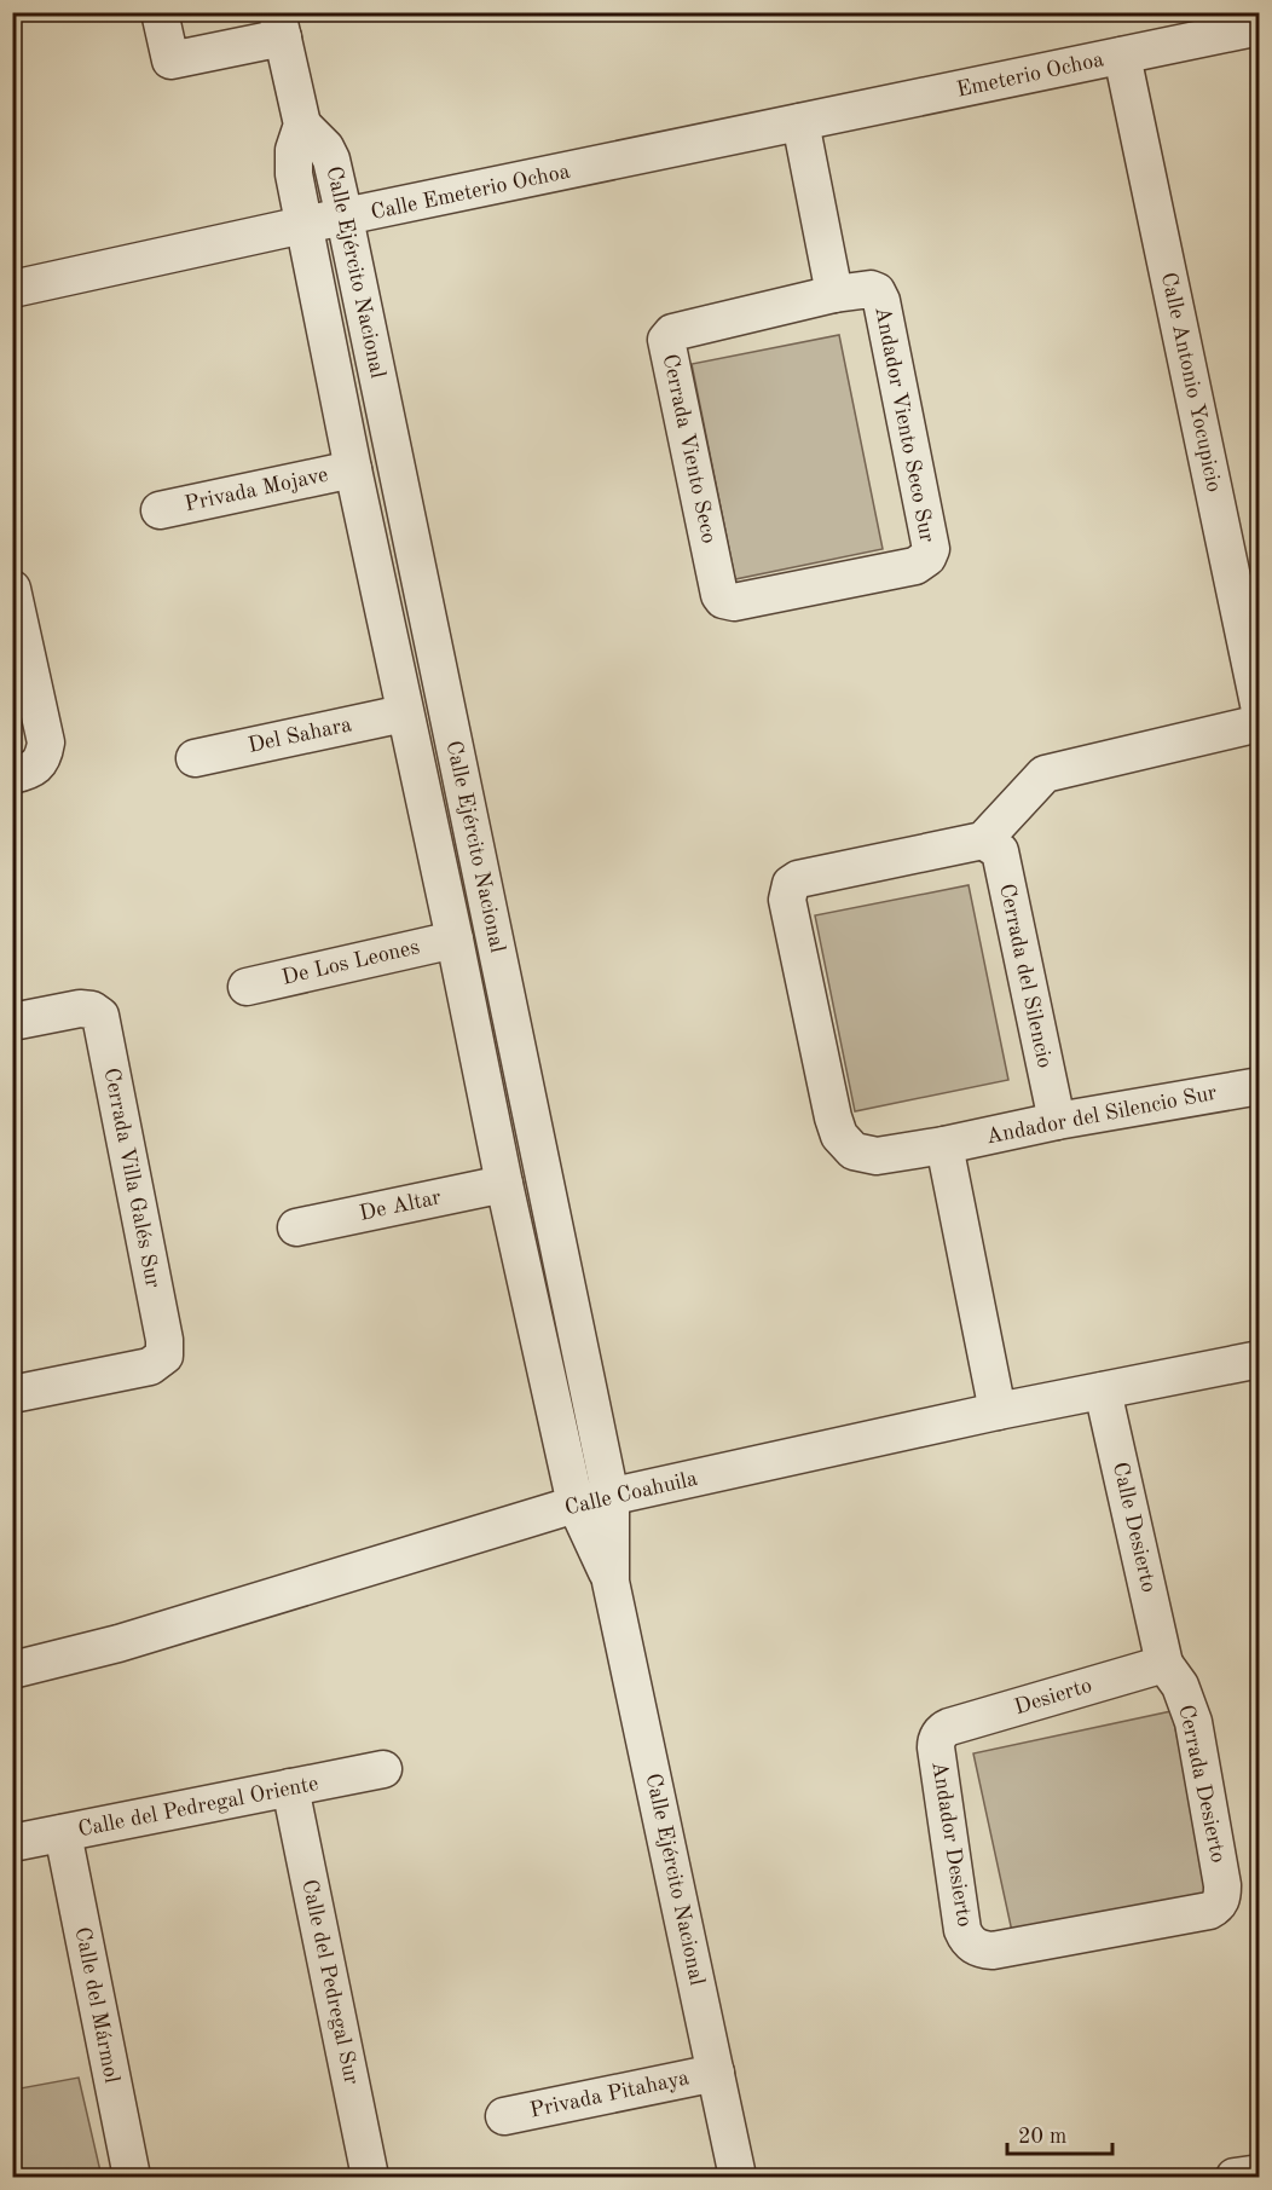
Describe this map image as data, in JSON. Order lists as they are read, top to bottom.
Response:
{
  "streets": {
    "street": [
      "Emeterio Ochoa",
      "Calle Emeterio Ochoa",
      "Calle Ejército Nacional",
      "Calle Antonio Yocupicio",
      "Andador Viento Seco Sur",
      "Cerrada Viento Seco",
      "Privada Mojave",
      "Del Sahara",
      "De Los Leones",
      "Cerrada del Silencio",
      "Andador del Silencio Sur",
      "Cerrada Villa Galés Sur",
      "De Altar",
      "Calle Coahuila",
      "Calle Desierto",
      "Desierto",
      "Cerrada Desierto",
      "Calle del Pedregal Oriente",
      "Andador Desierto",
      "Calle del Pedregal Sur",
      "Calle del Mármol",
      "Privada Pitahaya"
    ]
  },
  "crossings": [
    ["Emeterio Ochoa", "Calle Emeterio Ochoa"],
    ["Emeterio Ochoa", "Calle Antonio Yocupicio"],
    ["Calle Emeterio Ochoa", "Calle Ejército Nacional"],
    ["Calle Ejército Nacional", "Privada Mojave"],
    ["Calle Ejército Nacional", "Del Sahara"],
    ["Calle Ejército Nacional", "De Los Leones"],
    ["Calle Ejército Nacional", "De Altar"],
    ["Calle Ejército Nacional", "Calle Coahuila"],
    ["Calle Ejército Nacional", "Privada Pitahaya"],
    ["Andador Viento Seco Sur", "Cerrada Viento Seco"],
    ["Cerrada del Silencio", "Andador del Silencio Sur"],
    ["Calle Coahuila", "Calle Desierto"],
    ["Calle Desierto", "Desierto"],
    ["Calle Desierto", "Cerrada Desierto"],
    ["Desierto", "Cerrada Desierto"],
    ["Desierto", "Andador Desierto"],
    ["Cerrada Desierto", "Andador Desierto"],
    ["Calle del Pedregal Oriente", "Calle del Pedregal Sur"],
    ["Calle del Pedregal Oriente", "Calle del Mármol"]
  ],
  "scale_bar": "20 m"
}
